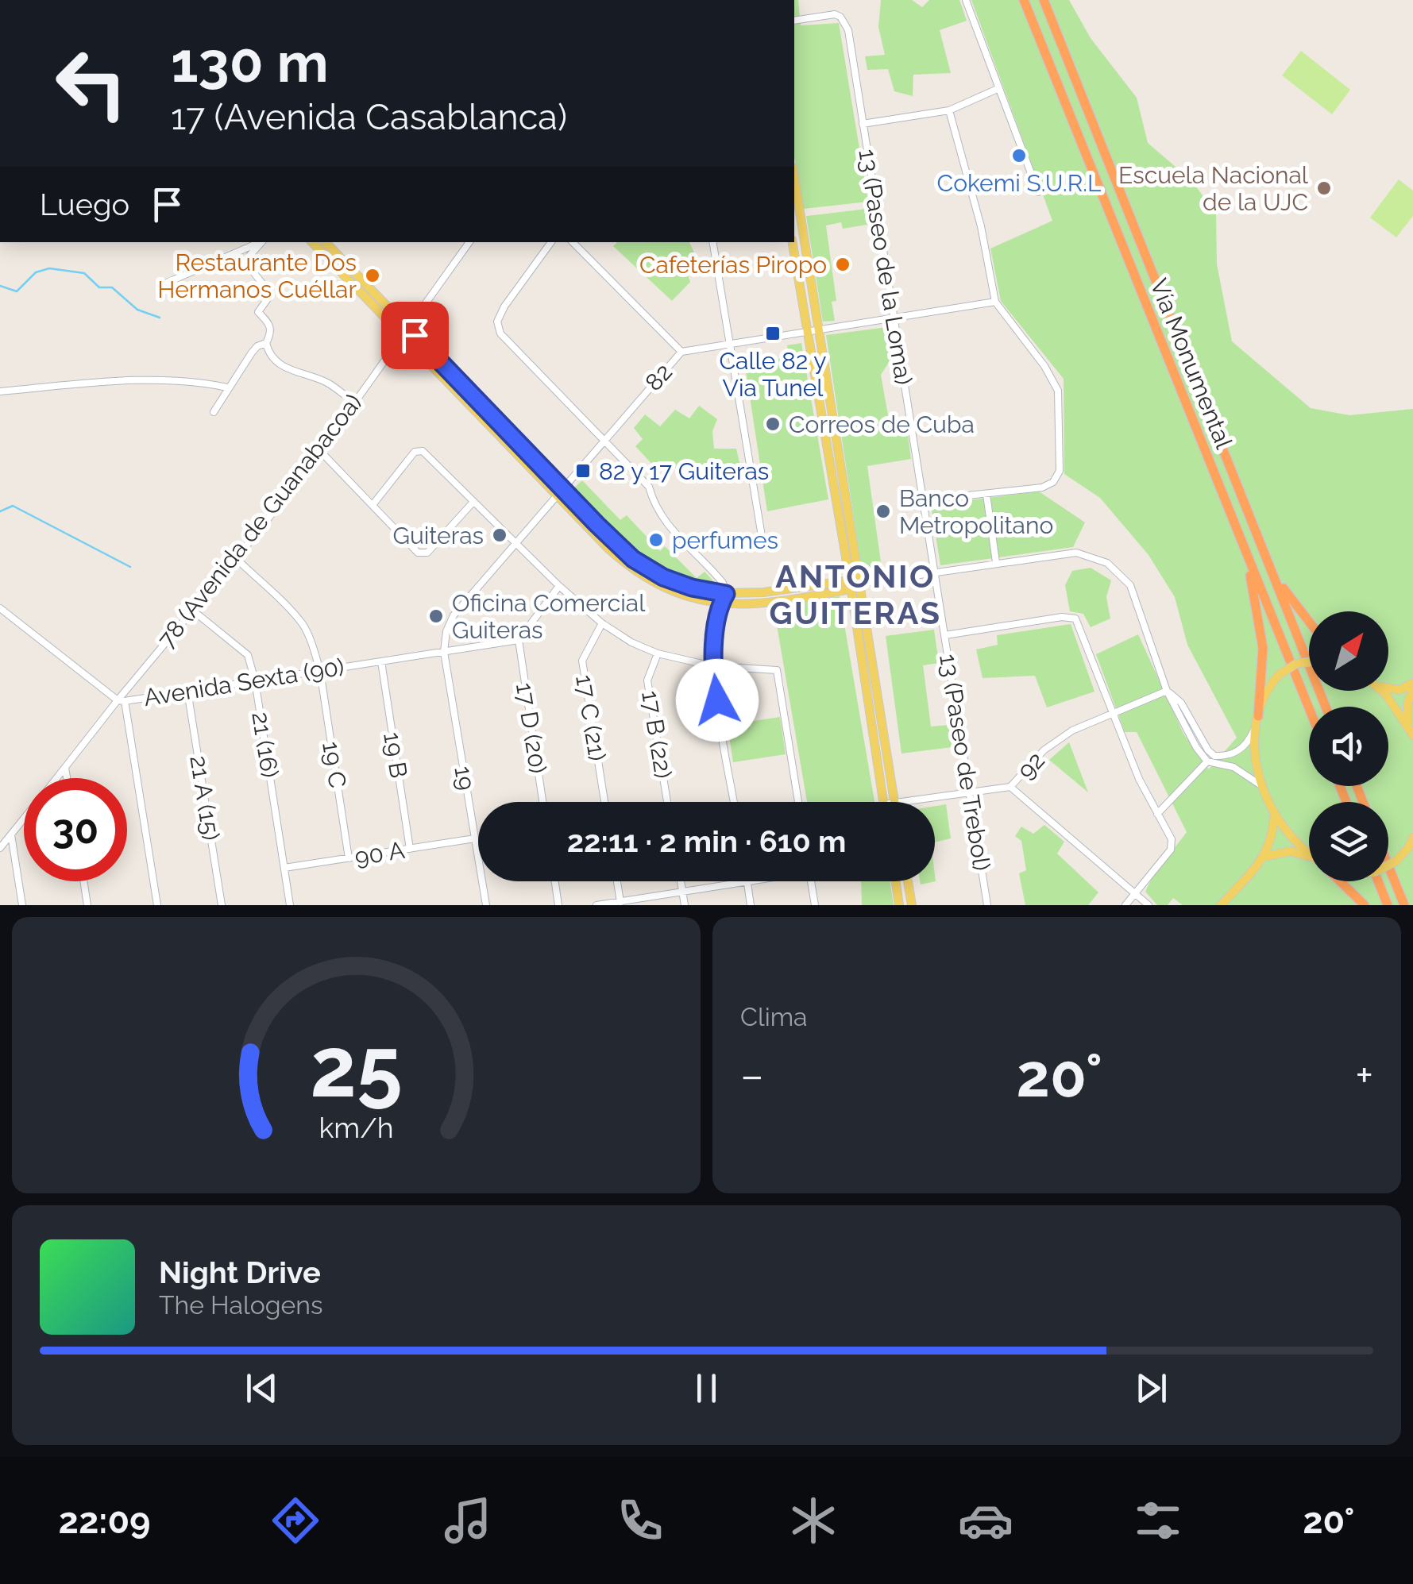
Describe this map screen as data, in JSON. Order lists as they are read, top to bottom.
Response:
{
  "streets": {
    "highway": ["Vía Monumental"],
    "street": [
      "13 (Paseo de la Loma)",
      "82",
      "78 (Avenida de Guanabacoa)",
      "Avenida Sexta (90)",
      "17 C (21)",
      "17 D (20)",
      "17 B (22)",
      "21 (16)",
      "19 B",
      "13 (Paseo de Trebol)",
      "19 C",
      "92",
      "19",
      "21 A (15)",
      "90 A"
    ]
  },
  "crossings": [
    ["13 (Paseo de la Loma)", "82"],
    ["13 (Paseo de la Loma)", "13 (Paseo de Trebol)"],
    ["82", "Avenida Sexta (90)"],
    ["82", "19"],
    ["78 (Avenida de Guanabacoa)", "Avenida Sexta (90)"],
    ["78 (Avenida de Guanabacoa)", "21 (16)"],
    ["78 (Avenida de Guanabacoa)", "19 C"],
    ["Avenida Sexta (90)", "17 D (20)"],
    ["Avenida Sexta (90)", "21 (16)"],
    ["Avenida Sexta (90)", "19 B"],
    ["Avenida Sexta (90)", "19 C"],
    ["Avenida Sexta (90)", "19"],
    ["Avenida Sexta (90)", "21 A (15)"],
    ["21 (16)", "90 A"],
    ["19 B", "90 A"],
    ["13 (Paseo de Trebol)", "92"],
    ["19 C", "90 A"],
    ["19", "90 A"]
  ],
  "districts": ["ANTONIO GUITERAS"],
  "places": {
    "other": [
      "Cokemi S.U.R.L",
      "Escuela Nacional de la UJC",
      "Cafeterías Piropo",
      "Restaurante Dos Hermanos Cuéllar",
      "Correos de Cuba",
      "Banco Metropolitano",
      "Guiteras",
      "perfumes",
      "Oficina Comercial Guiteras"
    ],
    "transit": ["Calle 82 y Via Tunel", "82 y 17 Guiteras"]
  },
  "north": "top right",
  "page": {
    "turn": ["130 m", "17 (Avenida Casablanca)"],
    "then": "Luego",
    "limit": "30",
    "trip": "22:11 · 2 min · 610 m",
    "tile": "Clima",
    "heat": ["−", "20°", "+"],
    "song": ["Night Drive", "The Halogens"],
    "tabs": ["22:09", "20°"],
    "gauge": ["25", "km/h"]
  }
}
